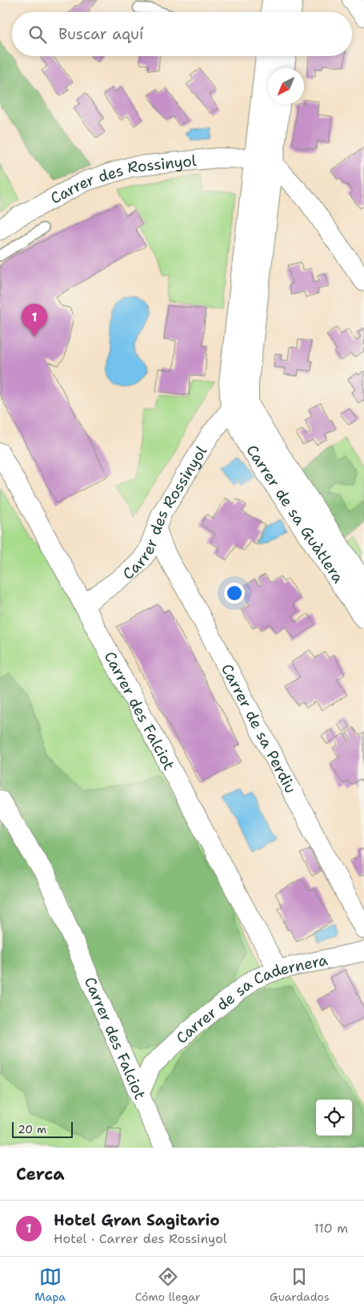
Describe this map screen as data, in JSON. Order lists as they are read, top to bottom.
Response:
{
  "streets": {
    "street": [
      "Carrer des Rossinyol",
      "Carrer de sa Guàtlera",
      "Carrer des Falciot",
      "Carrer de sa Perdiu",
      "Carrer de sa Cadernera"
    ]
  },
  "crossings": [
    ["Carrer des Rossinyol", "Carrer de sa Guàtlera"],
    ["Carrer des Rossinyol", "Carrer des Falciot"],
    ["Carrer des Rossinyol", "Carrer de sa Perdiu"],
    ["Carrer des Falciot", "Carrer de sa Cadernera"]
  ],
  "scale_bar": "20 m",
  "north": "bottom left",
  "page": {
    "search": "Buscar aquí",
    "pins": "1",
    "scale": "20 m",
    "heading": "Cerca",
    "list": [
      {
        "mark": "1",
        "name": "Hotel Gran Sagitario",
        "note": "Hotel · Carrer des Rossinyol",
        "value": "110 m"
      }
    ],
    "nav": ["Mapa", "Cómo llegar", "Guardados"]
  }
}
